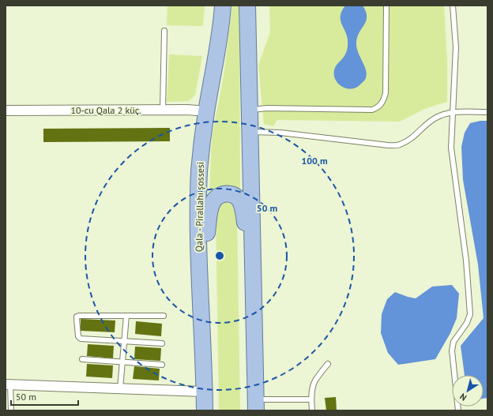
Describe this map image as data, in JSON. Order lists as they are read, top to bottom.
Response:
{
  "streets": {
    "main road": ["Qala - Pirallahı şossesi"],
    "street": ["10-cu Qala 2 küç."]
  },
  "crossings": [
    ["10-cu Qala 2 küç.", "Qala - Pirallahı şossesi"]
  ],
  "scale_bar": "50 m",
  "north": "bottom left",
  "rings": ["100 m", "50 m"]
}
